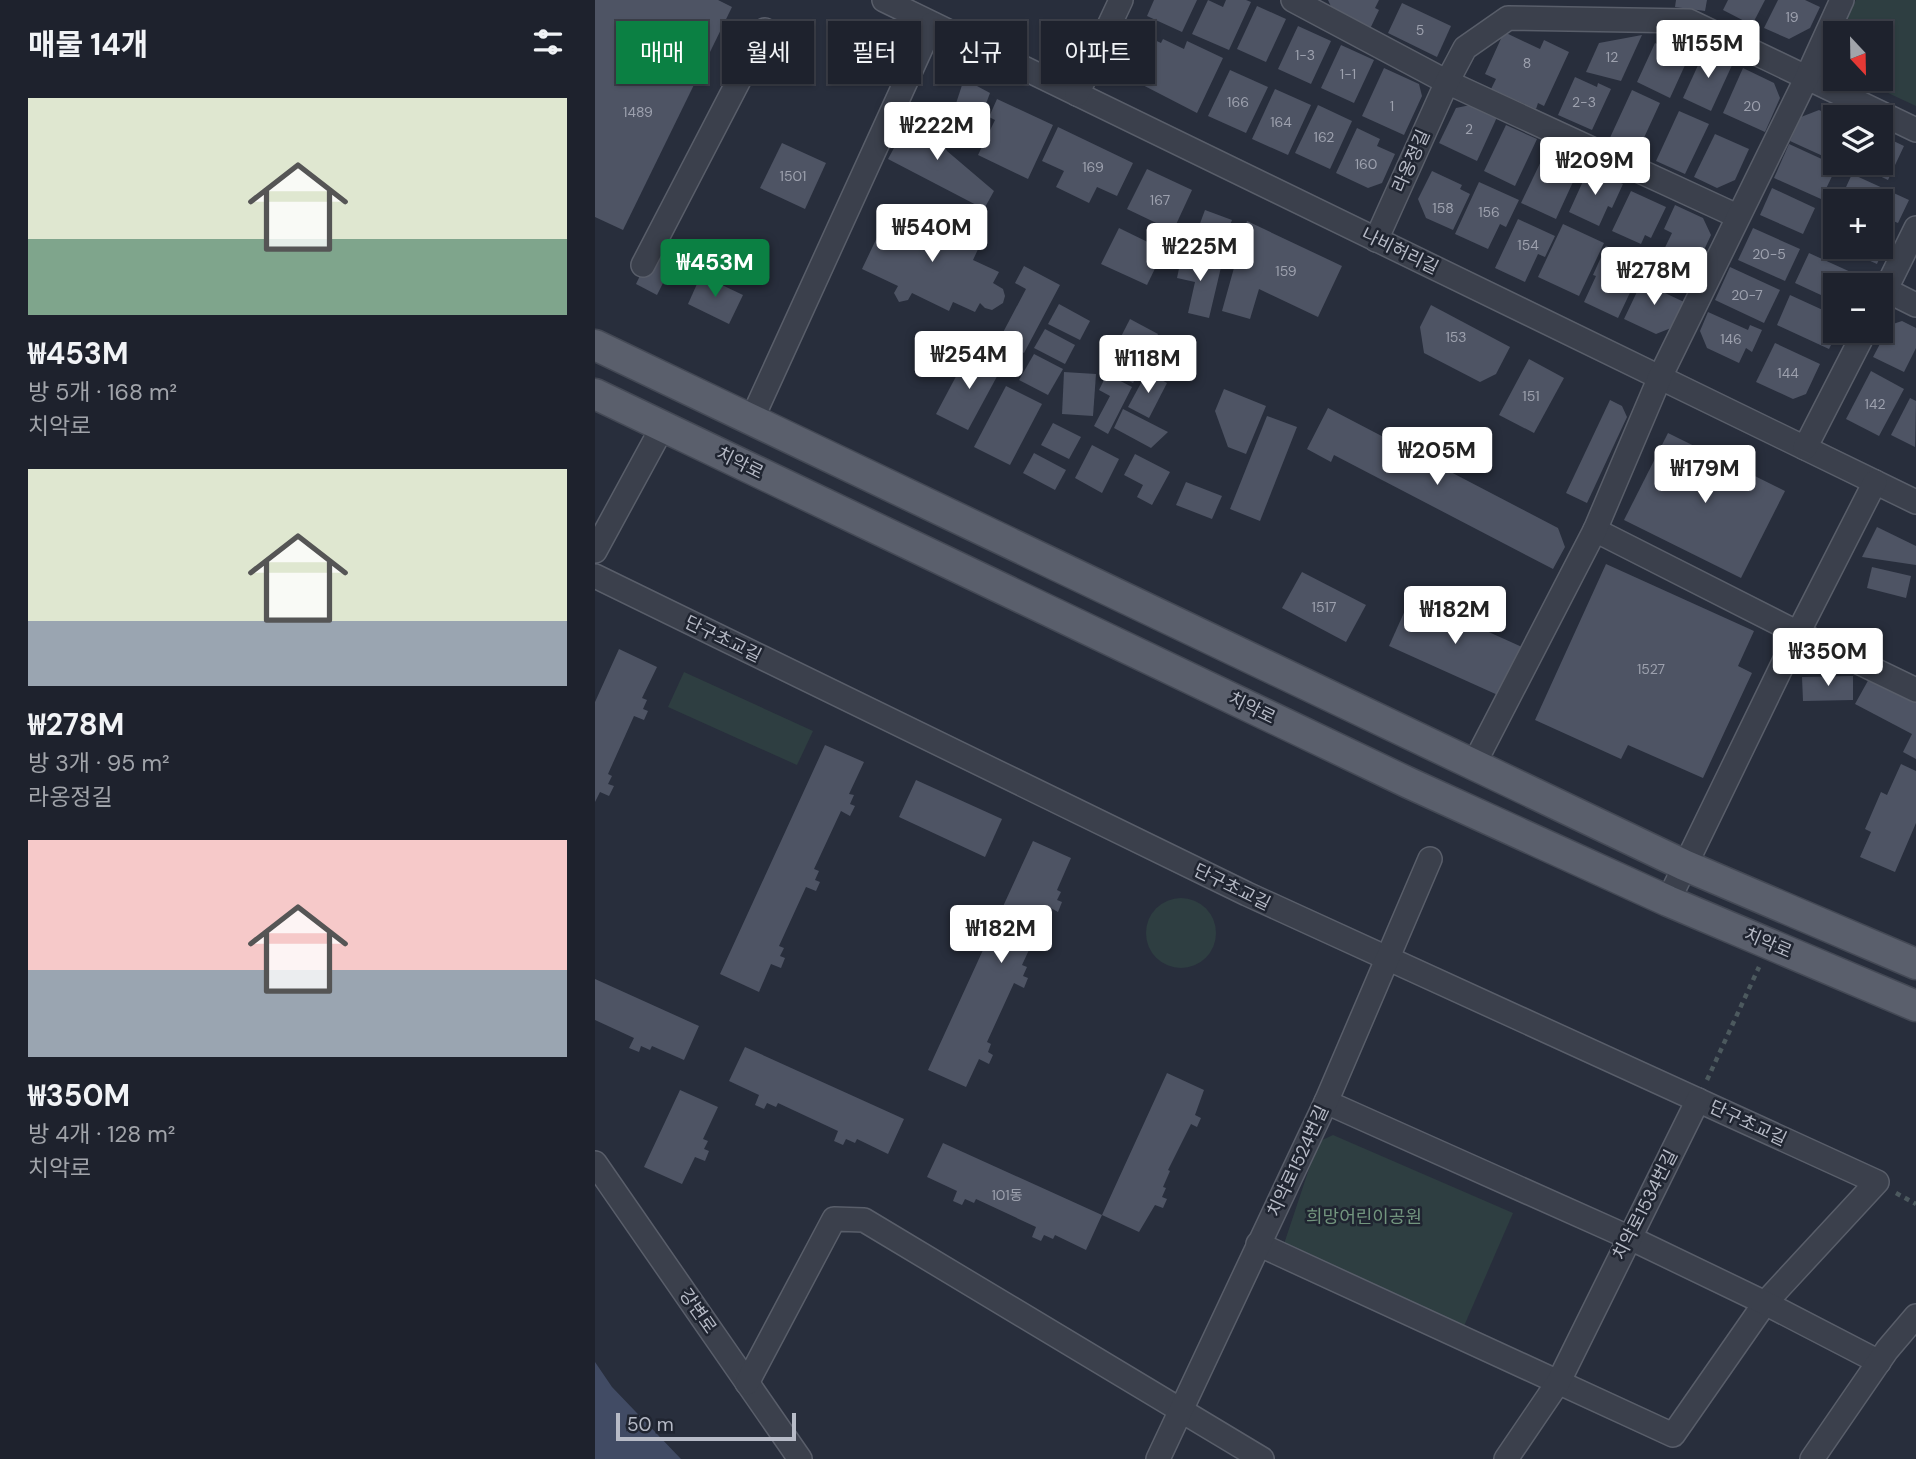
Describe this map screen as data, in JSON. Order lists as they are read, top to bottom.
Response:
{
  "streets": {
    "main road": ["치악로"],
    "street": [
      "라옹정길",
      "나비허리길",
      "단구초교길",
      "치악로1524번길",
      "치악로1534번길",
      "강변로"
    ]
  },
  "crossings": [
    ["라옹정길", "나비허리길"],
    ["단구초교길", "치악로1524번길"],
    ["단구초교길", "치악로1534번길"]
  ],
  "parks": ["희망어린이공원"],
  "house_numbers": [
    "19",
    "5",
    "1-3",
    "12",
    "8",
    "1-1",
    "166",
    "2-3",
    "1",
    "20",
    "1489",
    "164",
    "2",
    "162",
    "160",
    "169",
    "1501",
    "167",
    "158",
    "156",
    "154",
    "20-5",
    "159",
    "20-7",
    "153",
    "146",
    "144",
    "151",
    "142",
    "1517",
    "1527",
    "101동"
  ],
  "scale_bar": "50 m",
  "north": "bottom",
  "page": {
    "heading": "매물 14개",
    "price": [
      "₩155M",
      "₩222M",
      "₩209M",
      "₩540M",
      "₩225M",
      "₩453M",
      "₩278M",
      "₩254M",
      "₩118M",
      "₩205M",
      "₩179M",
      "₩182M",
      "₩350M",
      "₩182M"
    ],
    "map_buttons": ["+", "−"],
    "chip": [
      "매매",
      "월세",
      "필터",
      "신규",
      "아파트"
    ],
    "list": [
      {
        "name": "₩453M",
        "note": "방 5개 · 168 m² · 치악로"
      },
      {
        "name": "₩278M",
        "note": "방 3개 · 95 m² · 라옹정길"
      },
      {
        "name": "₩350M",
        "note": "방 4개 · 128 m² · 치악로"
      }
    ],
    "scale": "50 m"
  }
}
